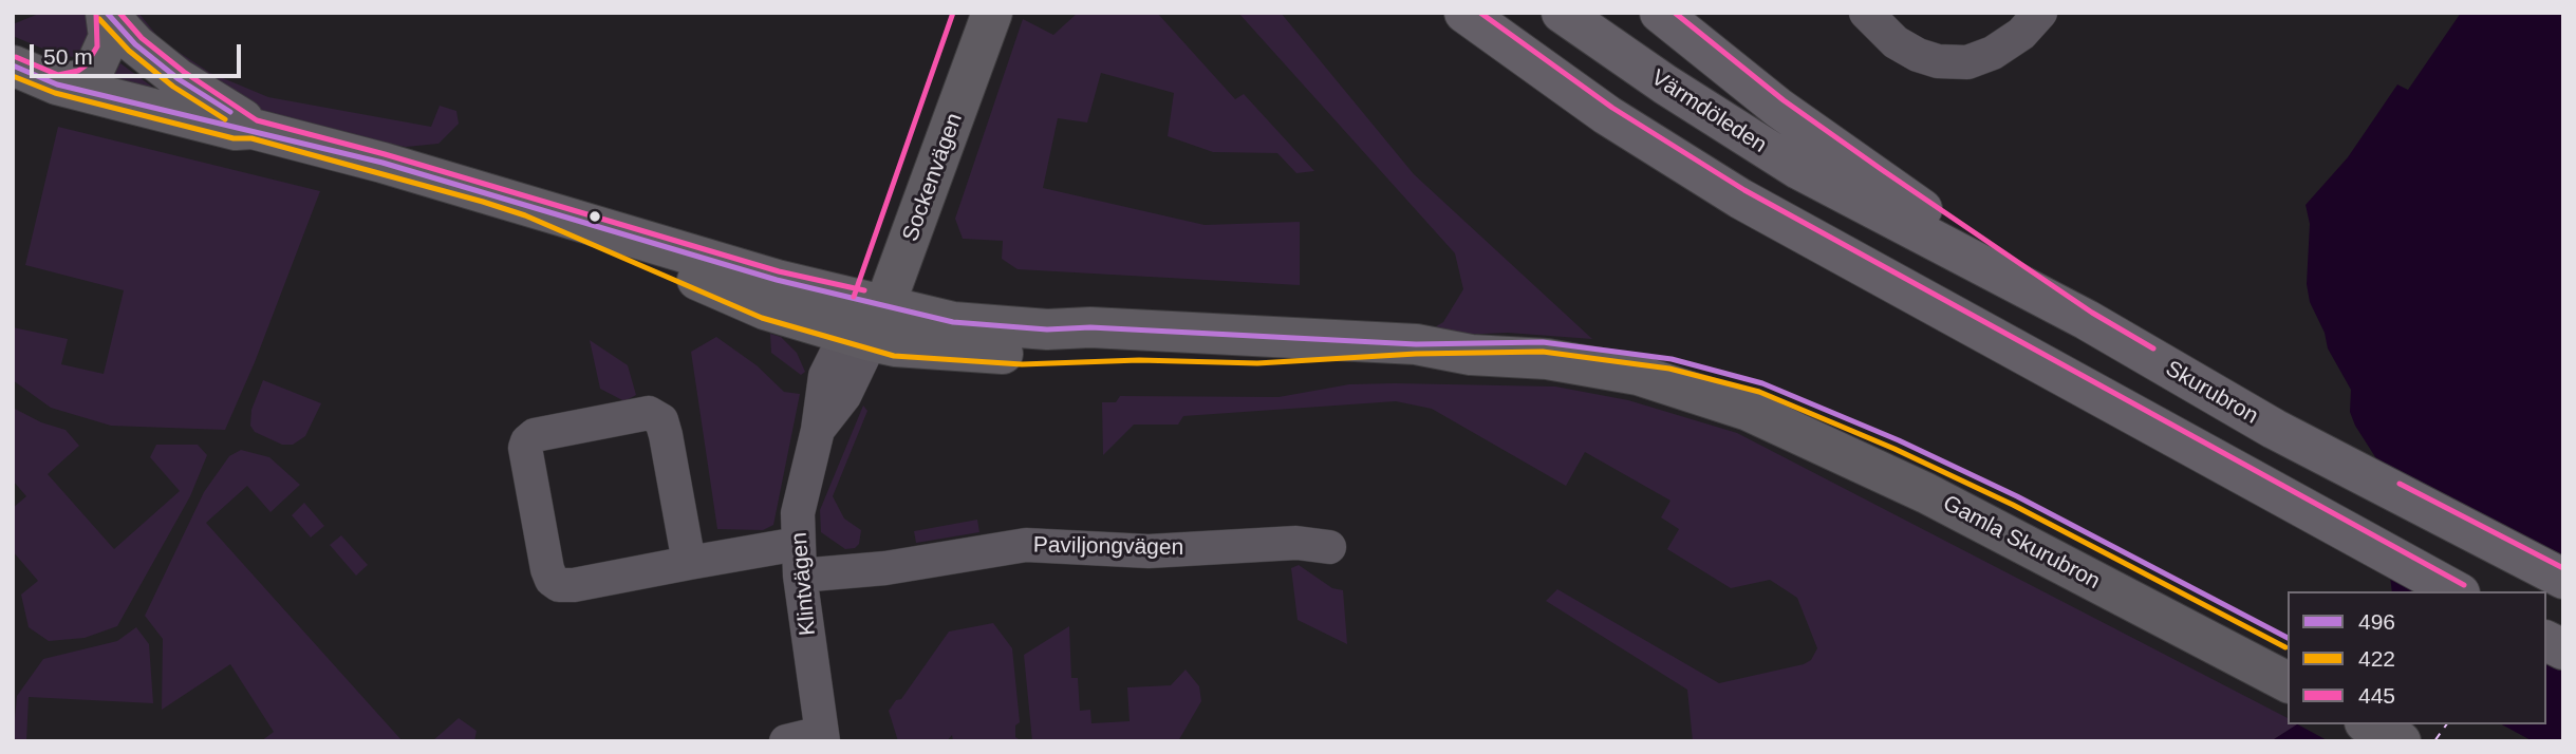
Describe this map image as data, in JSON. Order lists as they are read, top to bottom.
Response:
{
  "streets": {
    "highway": ["Värmdöleden", "Skurubron"],
    "main road": ["Sockenvägen", "Gamla Skurubron"],
    "street": ["Paviljongvägen", "Klintvägen"]
  },
  "crossings": [
    ["Värmdöleden", "Skurubron"],
    ["Sockenvägen", "Gamla Skurubron"],
    ["Sockenvägen", "Klintvägen"],
    ["Gamla Skurubron", "Klintvägen"],
    ["Paviljongvägen", "Klintvägen"]
  ],
  "lines": ["transit line 496", "transit line 445", "transit line 422"],
  "legend": ["496", "422", "445"],
  "scale_bar": "50 m"
}
